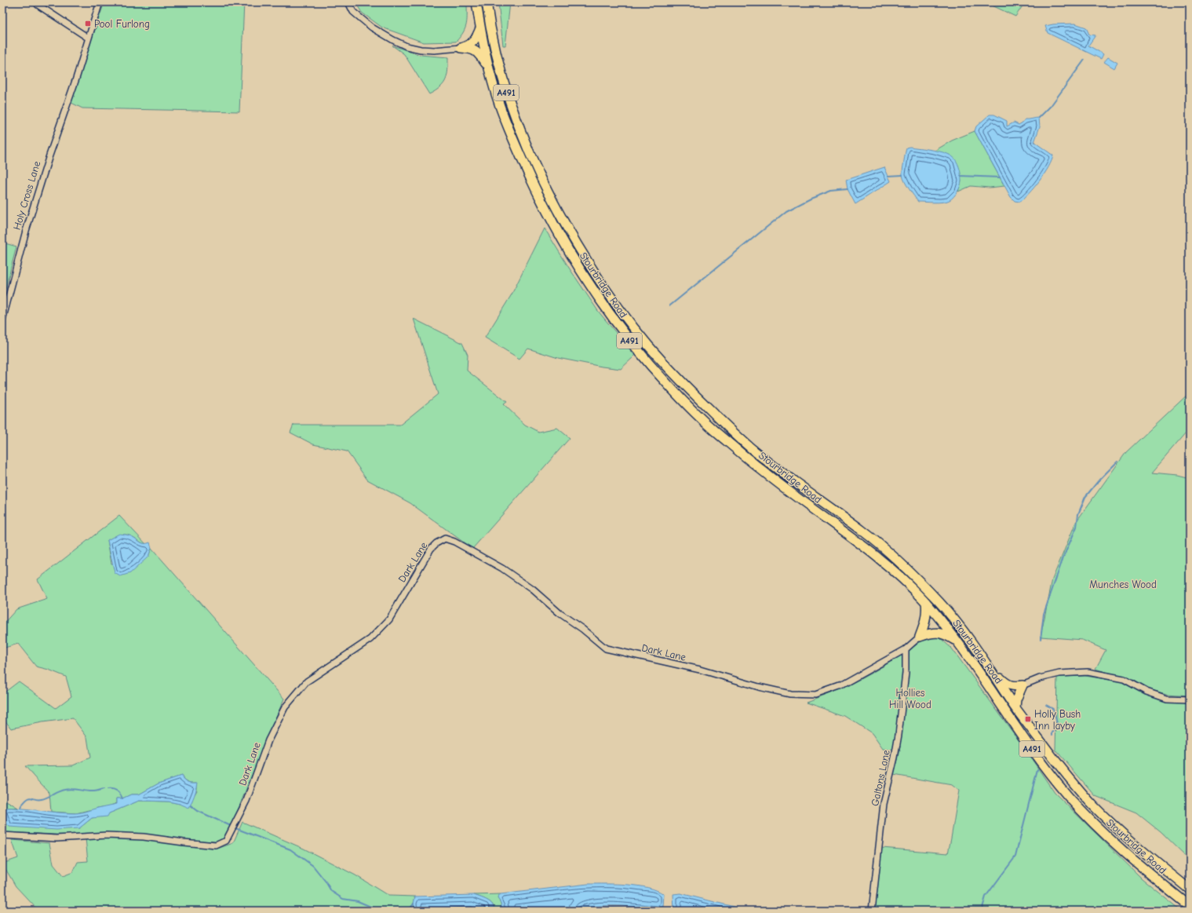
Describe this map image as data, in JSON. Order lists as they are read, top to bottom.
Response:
{
  "streets": {
    "highway": ["A491", "Stourbridge Road"],
    "street": ["Holy Cross Lane", "Dark Lane", "Galtons Lane"]
  },
  "crossings": [
    ["Dark Lane", "Galtons Lane"]
  ],
  "parks": ["Munches Wood", "Hollies Hill Wood"],
  "places": {
    "transit": ["Pool Furlong", "Holly Bush Inn layby"]
  }
}
